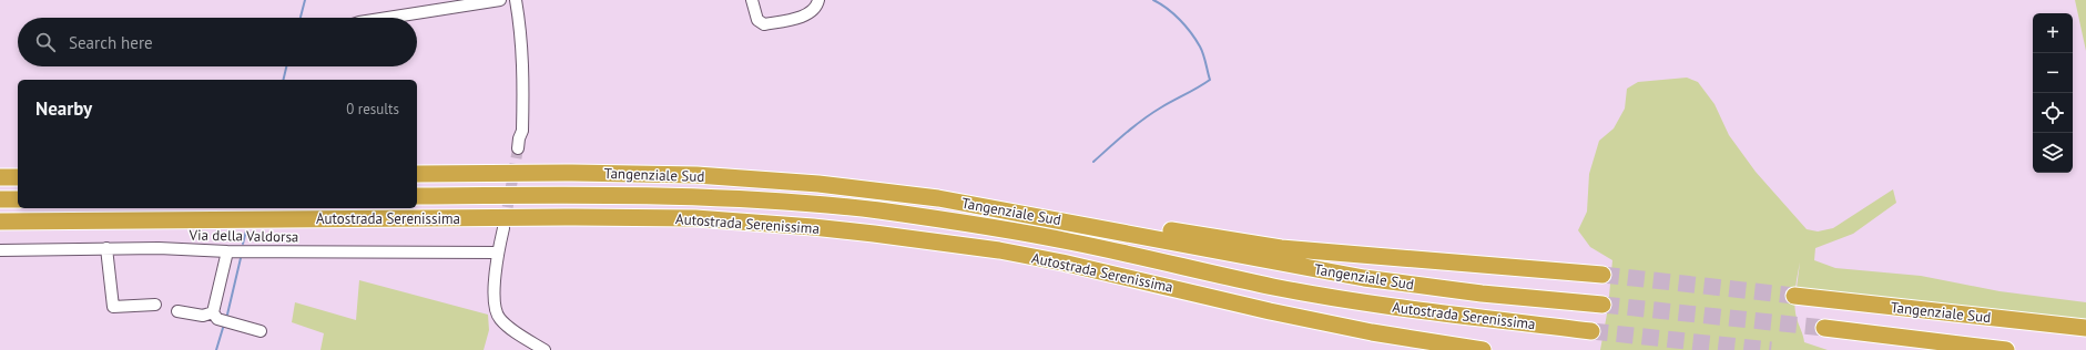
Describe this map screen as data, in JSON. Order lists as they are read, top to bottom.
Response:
{
  "streets": {
    "highway": ["Tangenziale Sud", "Autostrada Serenissima"],
    "street": ["Via della Valdorsa"]
  },
  "page": {
    "map_buttons": ["+", "−"],
    "search": "Search here",
    "heading": ["Nearby", "0 results"]
  }
}
